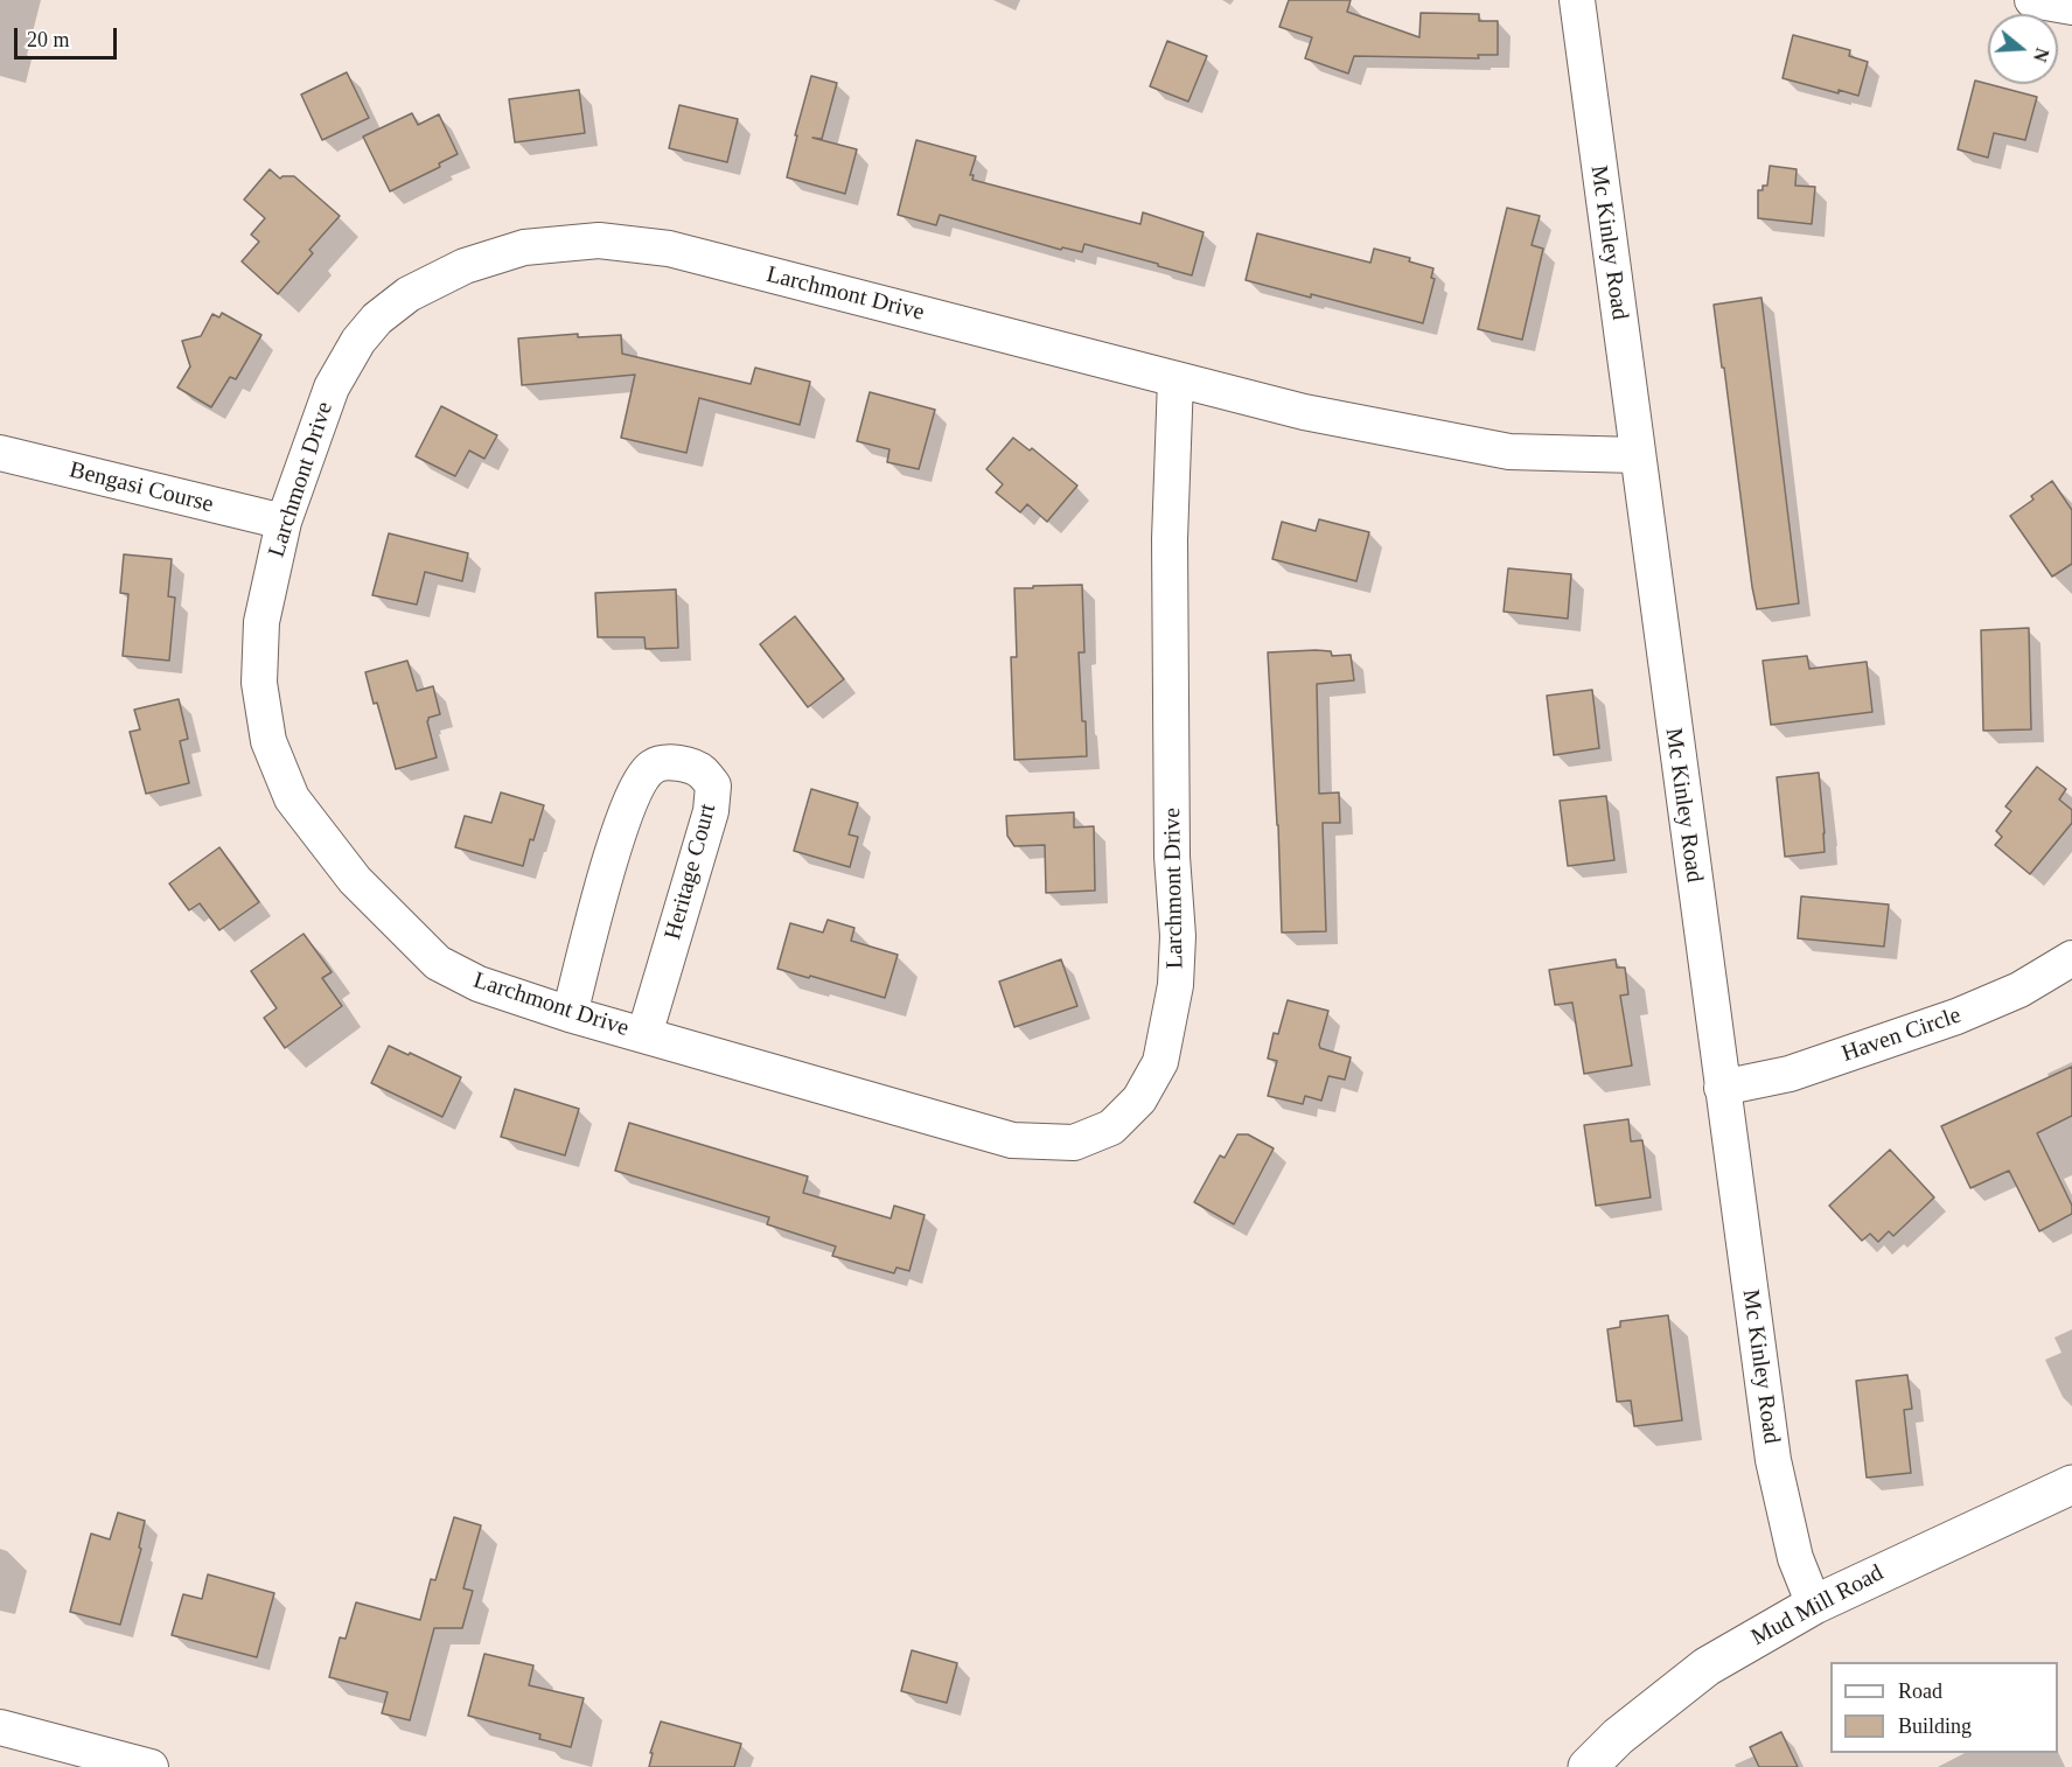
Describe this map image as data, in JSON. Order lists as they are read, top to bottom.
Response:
{
  "streets": {
    "street": [
      "Mc Kinley Road",
      "Larchmont Drive",
      "Bengasi Course",
      "Heritage Court",
      "Haven Circle",
      "Mud Mill Road"
    ]
  },
  "crossings": [
    ["Mc Kinley Road", "Larchmont Drive"],
    ["Mc Kinley Road", "Haven Circle"],
    ["Mc Kinley Road", "Mud Mill Road"],
    ["Larchmont Drive", "Bengasi Course"],
    ["Larchmont Drive", "Heritage Court"]
  ],
  "legend": ["Road", "Building"],
  "scale_bar": "20 m",
  "north": "right"
}
